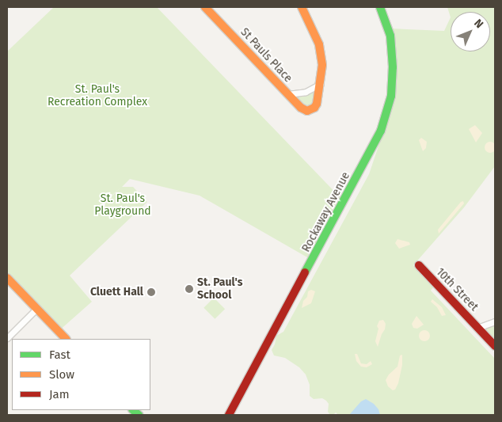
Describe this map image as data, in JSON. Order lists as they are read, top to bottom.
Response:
{
  "streets": {
    "main road": ["St Pauls Place", "Rockaway Avenue", "10th Street"]
  },
  "parks": ["St. Paul's Recreation Complex", "St. Paul's Playground"],
  "places": ["St. Paul's School", "Cluett Hall"],
  "legend": ["Fast", "Slow", "Jam"],
  "north": "top right"
}
